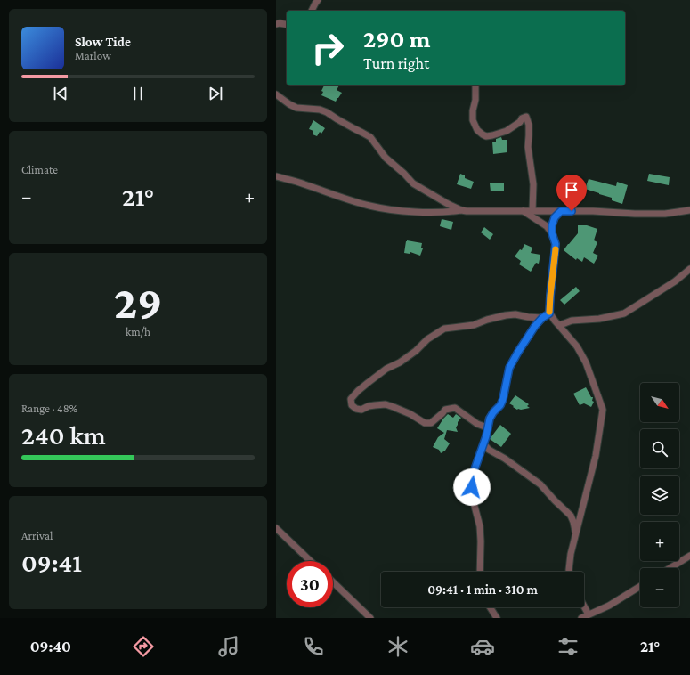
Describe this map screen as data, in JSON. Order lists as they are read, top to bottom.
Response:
{
  "north": "bottom right",
  "page": {
    "turn": ["290 m", "Turn right"],
    "song": ["Slow Tide", "Marlow"],
    "tile": [
      "Climate",
      ["29", "km/h"],
      ["Range · 48%", "240 km"],
      ["Arrival", "09:41"]
    ],
    "heat": ["−", "21°", "+"],
    "map_buttons": ["+", "−"],
    "limit": "30",
    "trip": "09:41 · 1 min · 310 m",
    "tabs": ["09:40", "21°"]
  }
}
